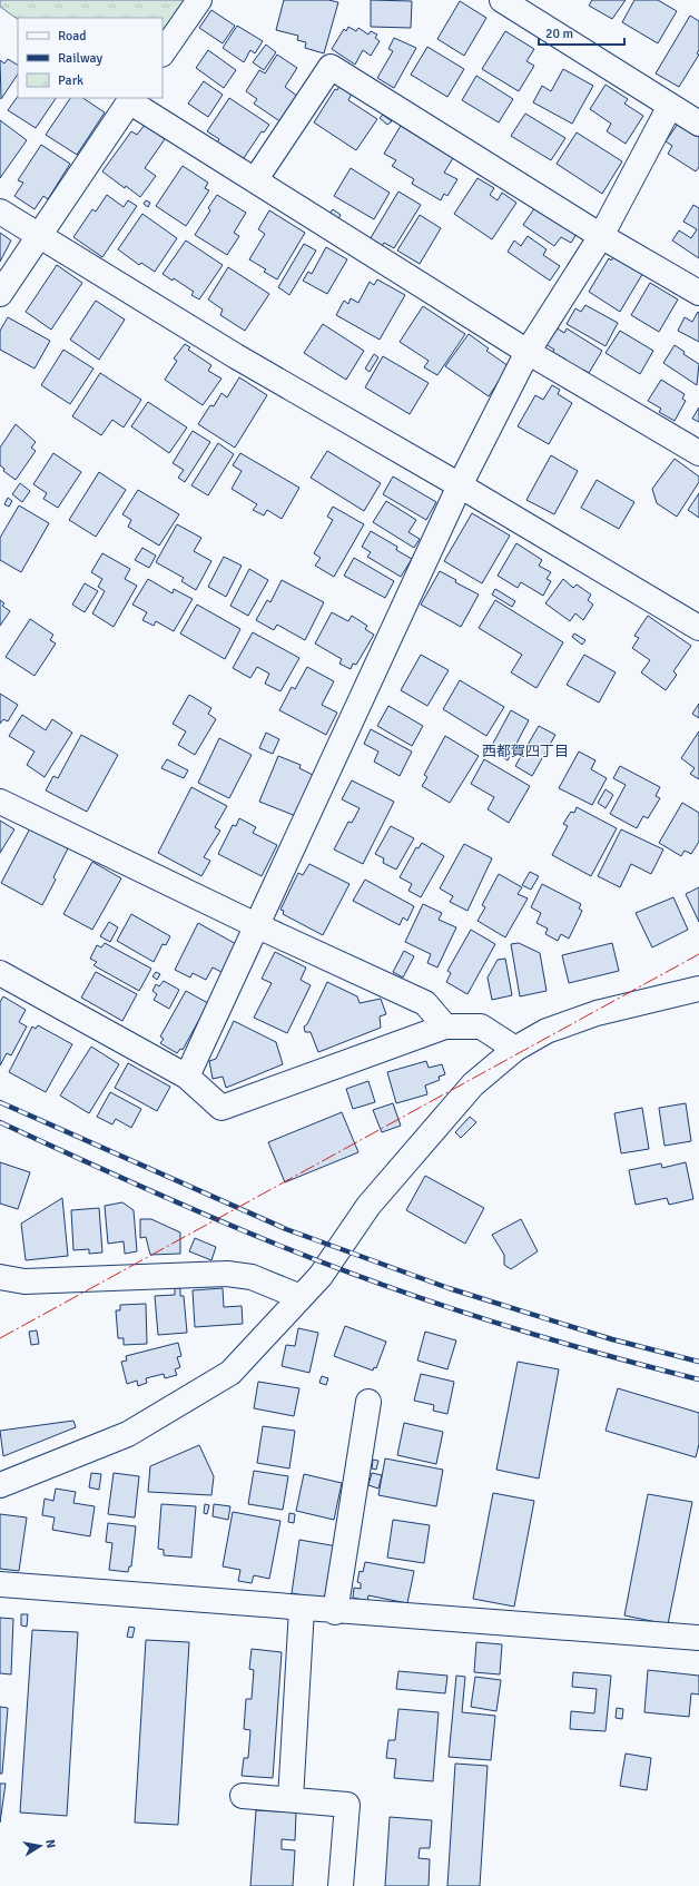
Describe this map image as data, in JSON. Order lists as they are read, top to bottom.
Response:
{
  "districts": ["西都賀四丁目"],
  "legend": ["Road", "Railway", "Park"],
  "scale_bar": "20 m",
  "north": "right"
}
